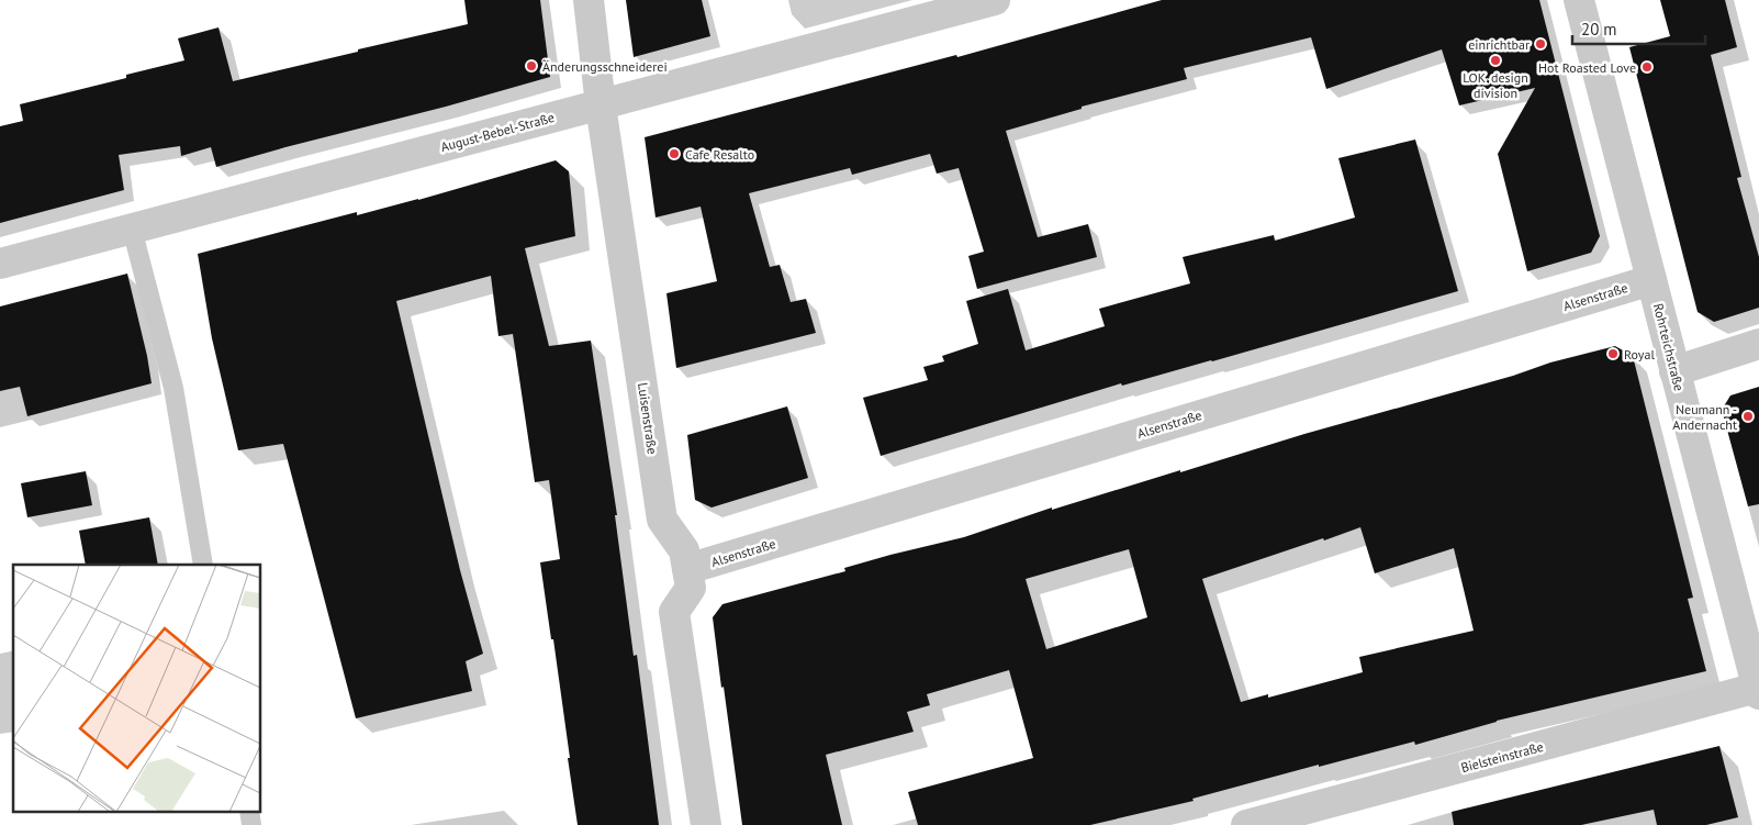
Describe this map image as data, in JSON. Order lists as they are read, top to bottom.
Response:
{
  "streets": {
    "street": [
      "August-Bebel-Straße",
      "Alsenstraße",
      "Rohrteichstraße",
      "Luisenstraße",
      "Bielsteinstraße"
    ]
  },
  "crossings": [
    ["August-Bebel-Straße", "Luisenstraße"],
    ["Alsenstraße", "Rohrteichstraße"],
    ["Alsenstraße", "Luisenstraße"],
    ["Rohrteichstraße", "Bielsteinstraße"]
  ],
  "places": [
    "einrichtbar",
    "LOK. design division",
    "Änderungsschneiderei",
    "Hot Roasted Love",
    "Cafe Resalto",
    "Royal",
    "Neumann - Andernacht"
  ],
  "scale_bar": "20 m"
}
